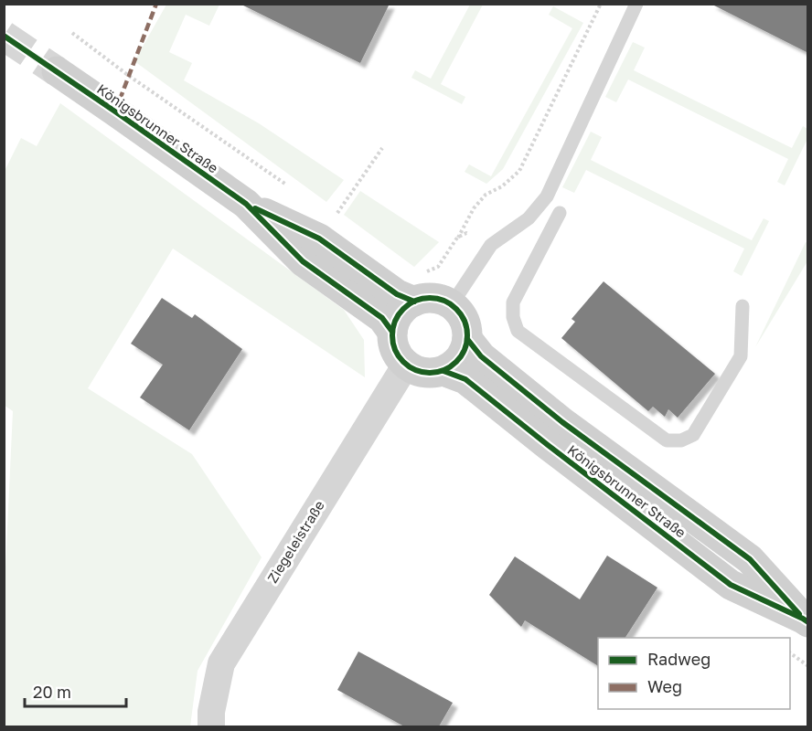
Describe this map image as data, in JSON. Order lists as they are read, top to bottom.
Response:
{
  "streets": {
    "street": ["Königsbrunner Straße", "Ziegeleistraße"]
  },
  "crossings": [
    ["Königsbrunner Straße", "Ziegeleistraße"]
  ],
  "legend": ["Radweg", "Weg"],
  "scale_bar": "20 m"
}
